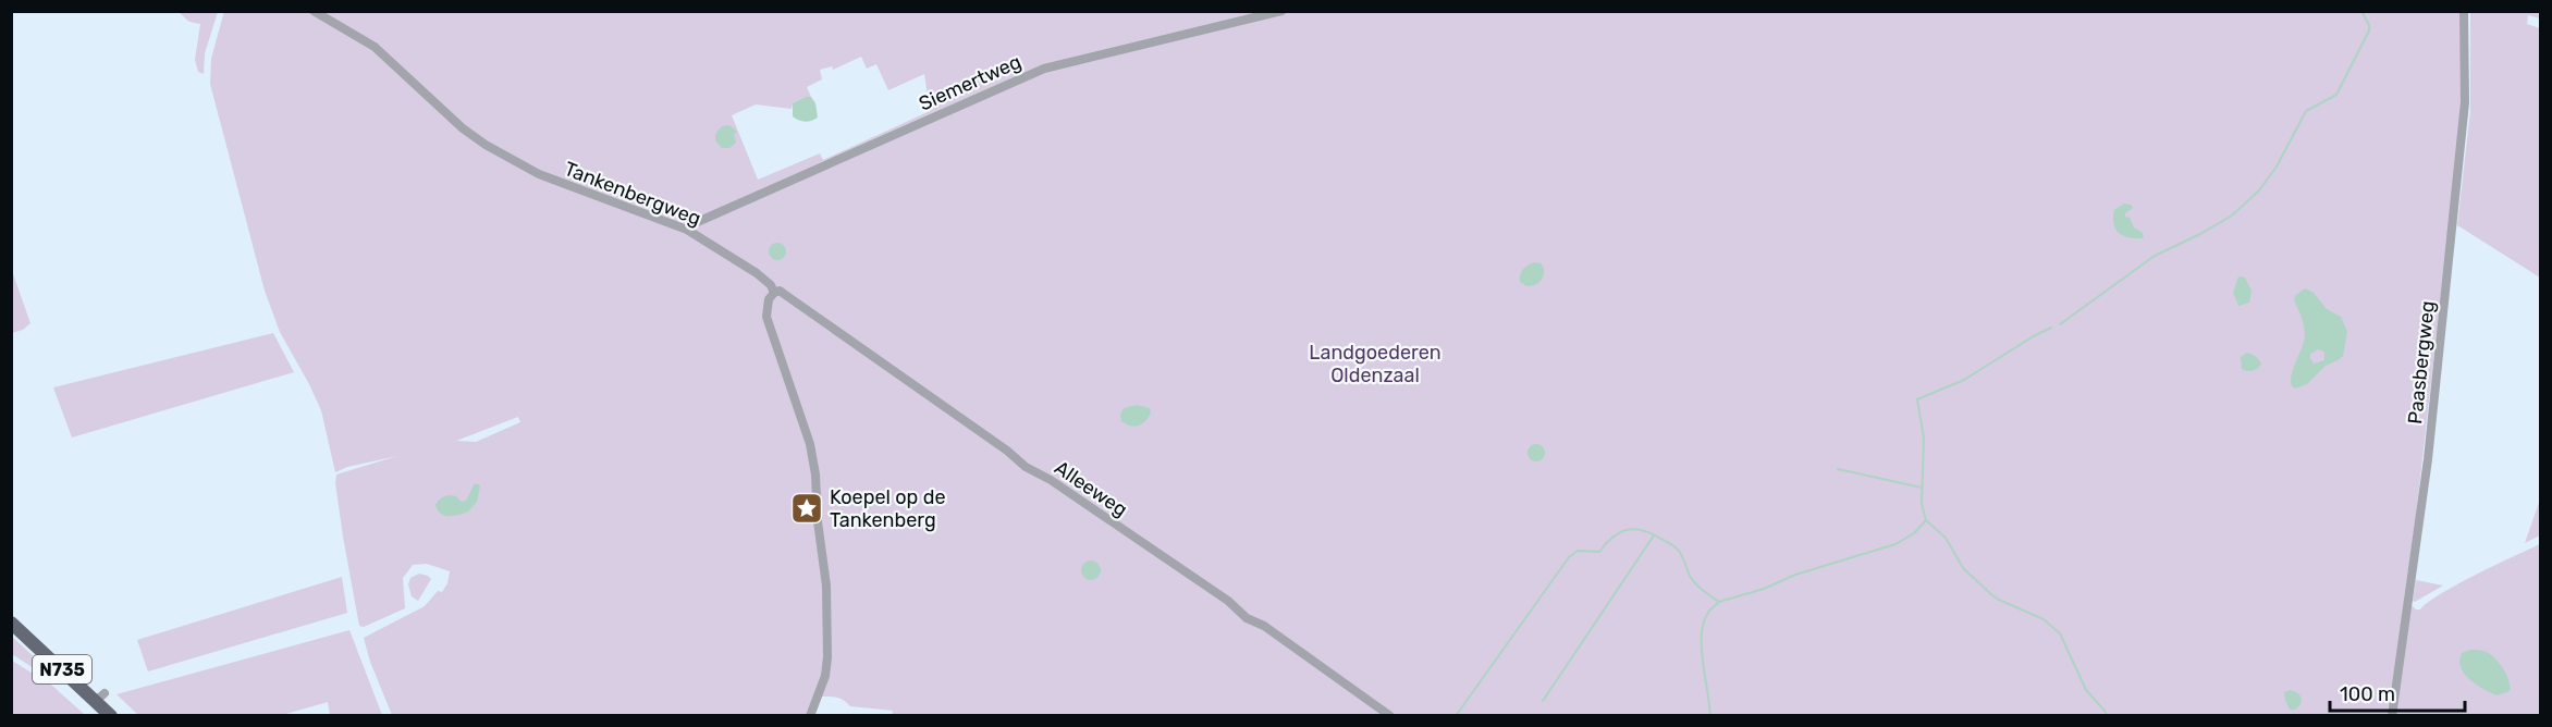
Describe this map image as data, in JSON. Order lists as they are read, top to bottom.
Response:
{
  "streets": {
    "main road": ["N735"],
    "street": [
      "Siemertweg",
      "Tankenbergweg",
      "Paasbergweg",
      "Alleeweg"
    ]
  },
  "crossings": [
    ["Siemertweg", "Tankenbergweg"],
    ["Tankenbergweg", "Alleeweg"]
  ],
  "parks": ["Landgoederen Oldenzaal"],
  "places": {
    "place": ["Koepel op de Tankenberg"]
  },
  "scale_bar": "100 m"
}
